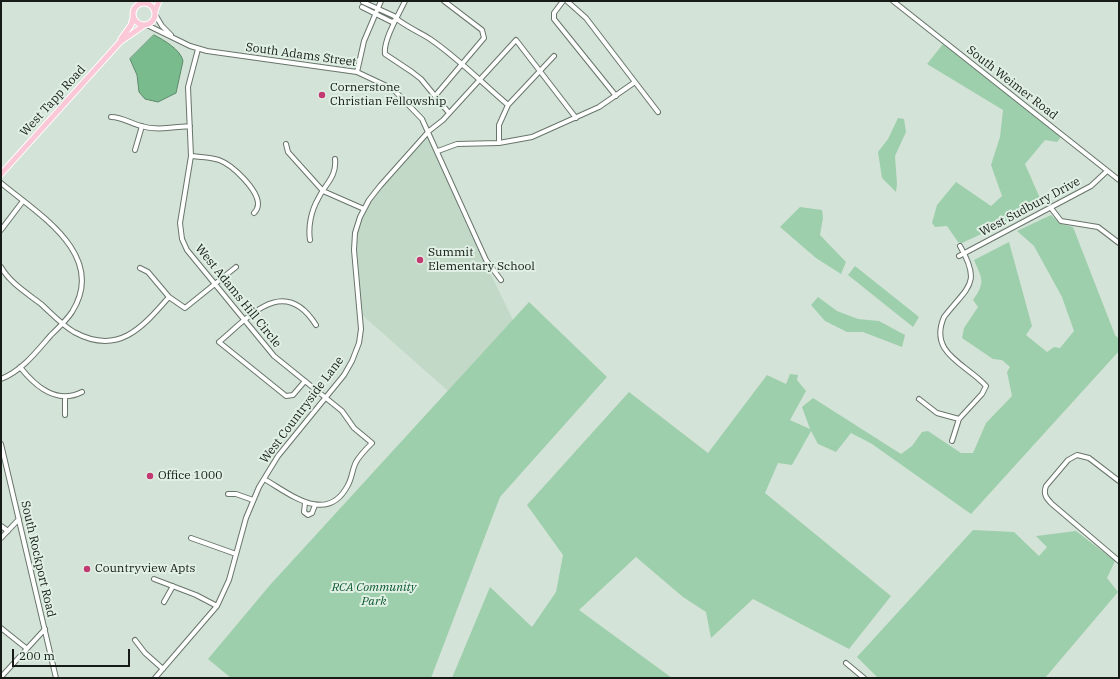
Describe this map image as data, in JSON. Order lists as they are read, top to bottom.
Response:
{
  "streets": {
    "main road": ["West Tapp Road"],
    "street": [
      "South Adams Street",
      "South Weimer Road",
      "West Sudbury Drive",
      "West Adams Hill Circle",
      "West Countryside Lane",
      "South Rockport Road"
    ]
  },
  "crossings": [
    ["South Adams Street", "West Tapp Road"],
    ["South Adams Street", "West Adams Hill Circle"],
    ["South Adams Street", "West Countryside Lane"],
    ["South Weimer Road", "West Sudbury Drive"],
    ["West Adams Hill Circle", "West Countryside Lane"]
  ],
  "parks": ["RCA Community Park"],
  "places": [
    "Cornerstone Christian Fellowship",
    "Summit Elementary School",
    "Office 1000",
    "Countryview Apts"
  ],
  "scale_bar": "200 m"
}
